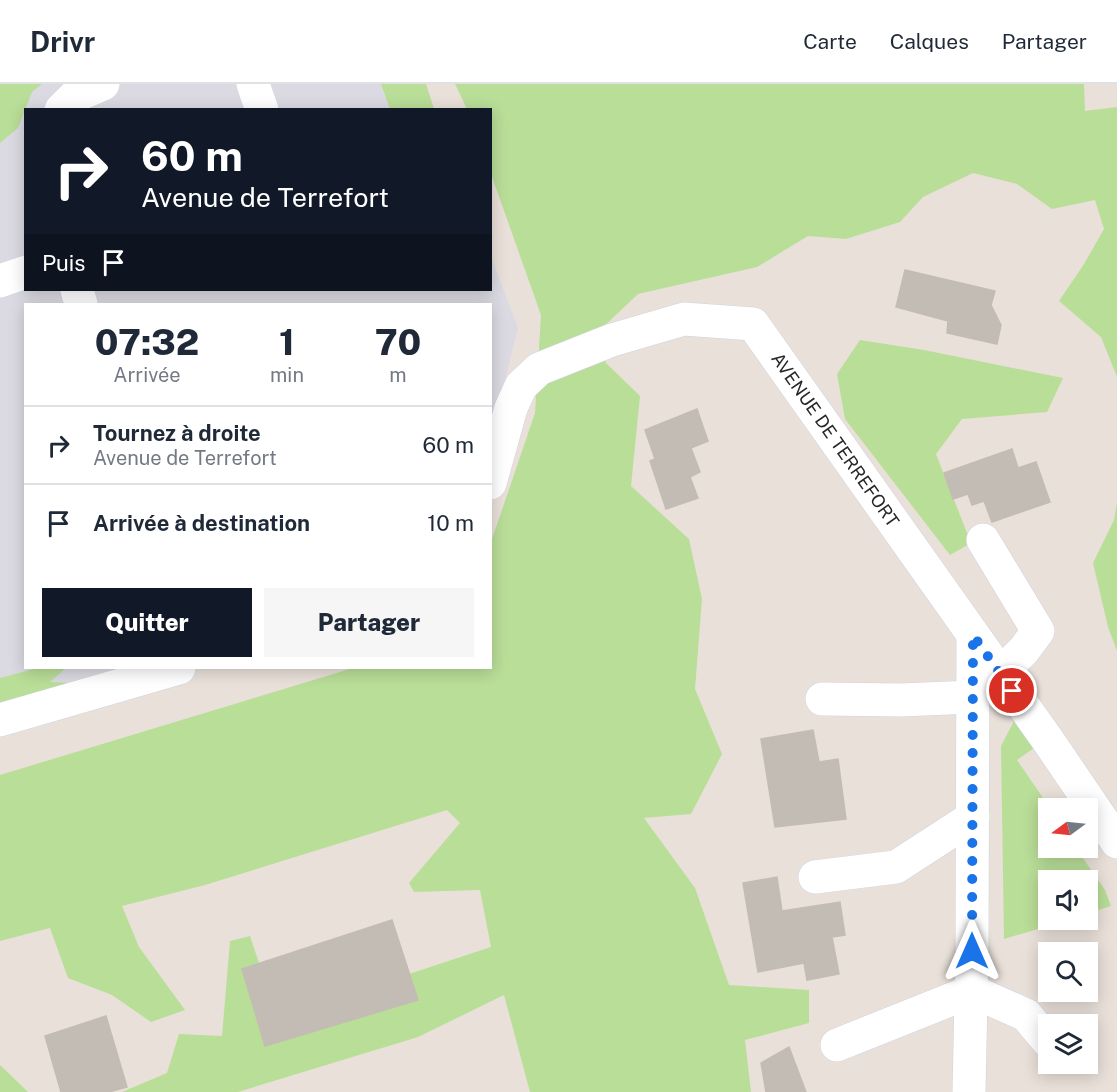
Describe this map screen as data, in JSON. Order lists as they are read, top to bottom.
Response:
{
  "streets": {
    "street": ["AVENUE DE TERREFORT"]
  },
  "north": "left",
  "page": {
    "header": "Drivr",
    "nav": ["Carte", "Calques", "Partager"],
    "turn": ["60 m", "Avenue de Terrefort"],
    "then": "Puis",
    "eta": [
      "07:32",
      "Arrivée",
      "1",
      "min",
      "70",
      "m"
    ],
    "list": [
      {
        "name": "Tournez à droite",
        "note": "Avenue de Terrefort",
        "value": "60 m"
      },
      {
        "name": "Arrivée à destination",
        "value": "10 m"
      }
    ],
    "buttons": ["Quitter", "Partager"]
  }
}
